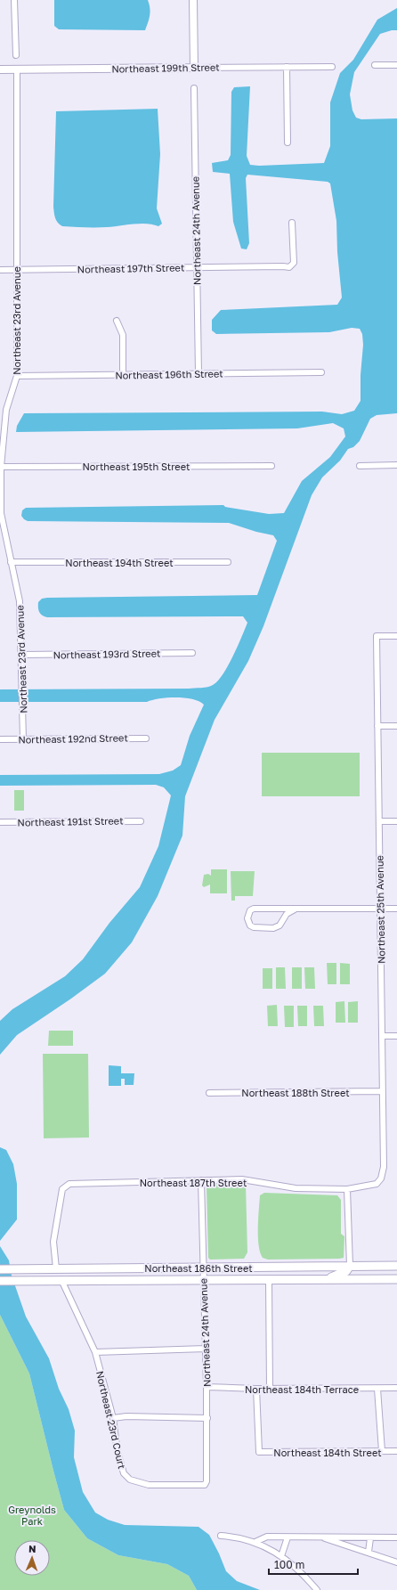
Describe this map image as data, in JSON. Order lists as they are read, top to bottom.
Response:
{
  "streets": {
    "main road": ["Northeast 186th Street"],
    "street": [
      "Northeast 199th Street",
      "Northeast 24th Avenue",
      "Northeast 197th Street",
      "Northeast 23rd Avenue",
      "Northeast 196th Street",
      "Northeast 195th Street",
      "Northeast 194th Street",
      "Northeast 193rd Street",
      "Northeast 192nd Street",
      "Northeast 191st Street",
      "Northeast 25th Avenue",
      "Northeast 188th Street",
      "Northeast 187th Street",
      "Northeast 184th Terrace",
      "Northeast 23rd Court",
      "Northeast 184th Street"
    ]
  },
  "crossings": [
    ["Northeast 199th Street", "Northeast 23rd Avenue"],
    ["Northeast 24th Avenue", "Northeast 197th Street"],
    ["Northeast 24th Avenue", "Northeast 196th Street"],
    ["Northeast 24th Avenue", "Northeast 187th Street"],
    ["Northeast 24th Avenue", "Northeast 186th Street"],
    ["Northeast 24th Avenue", "Northeast 184th Terrace"],
    ["Northeast 24th Avenue", "Northeast 23rd Court"],
    ["Northeast 197th Street", "Northeast 23rd Avenue"],
    ["Northeast 23rd Avenue", "Northeast 196th Street"],
    ["Northeast 23rd Avenue", "Northeast 195th Street"],
    ["Northeast 23rd Avenue", "Northeast 194th Street"],
    ["Northeast 23rd Avenue", "Northeast 193rd Street"],
    ["Northeast 23rd Avenue", "Northeast 192nd Street"],
    ["Northeast 25th Avenue", "Northeast 188th Street"],
    ["Northeast 25th Avenue", "Northeast 187th Street"],
    ["Northeast 187th Street", "Northeast 186th Street"],
    ["Northeast 186th Street", "Northeast 23rd Court"],
    ["Northeast 184th Terrace", "Northeast 184th Street"]
  ],
  "parks": ["Greynolds Park"],
  "scale_bar": "100 m",
  "north": "top"
}
